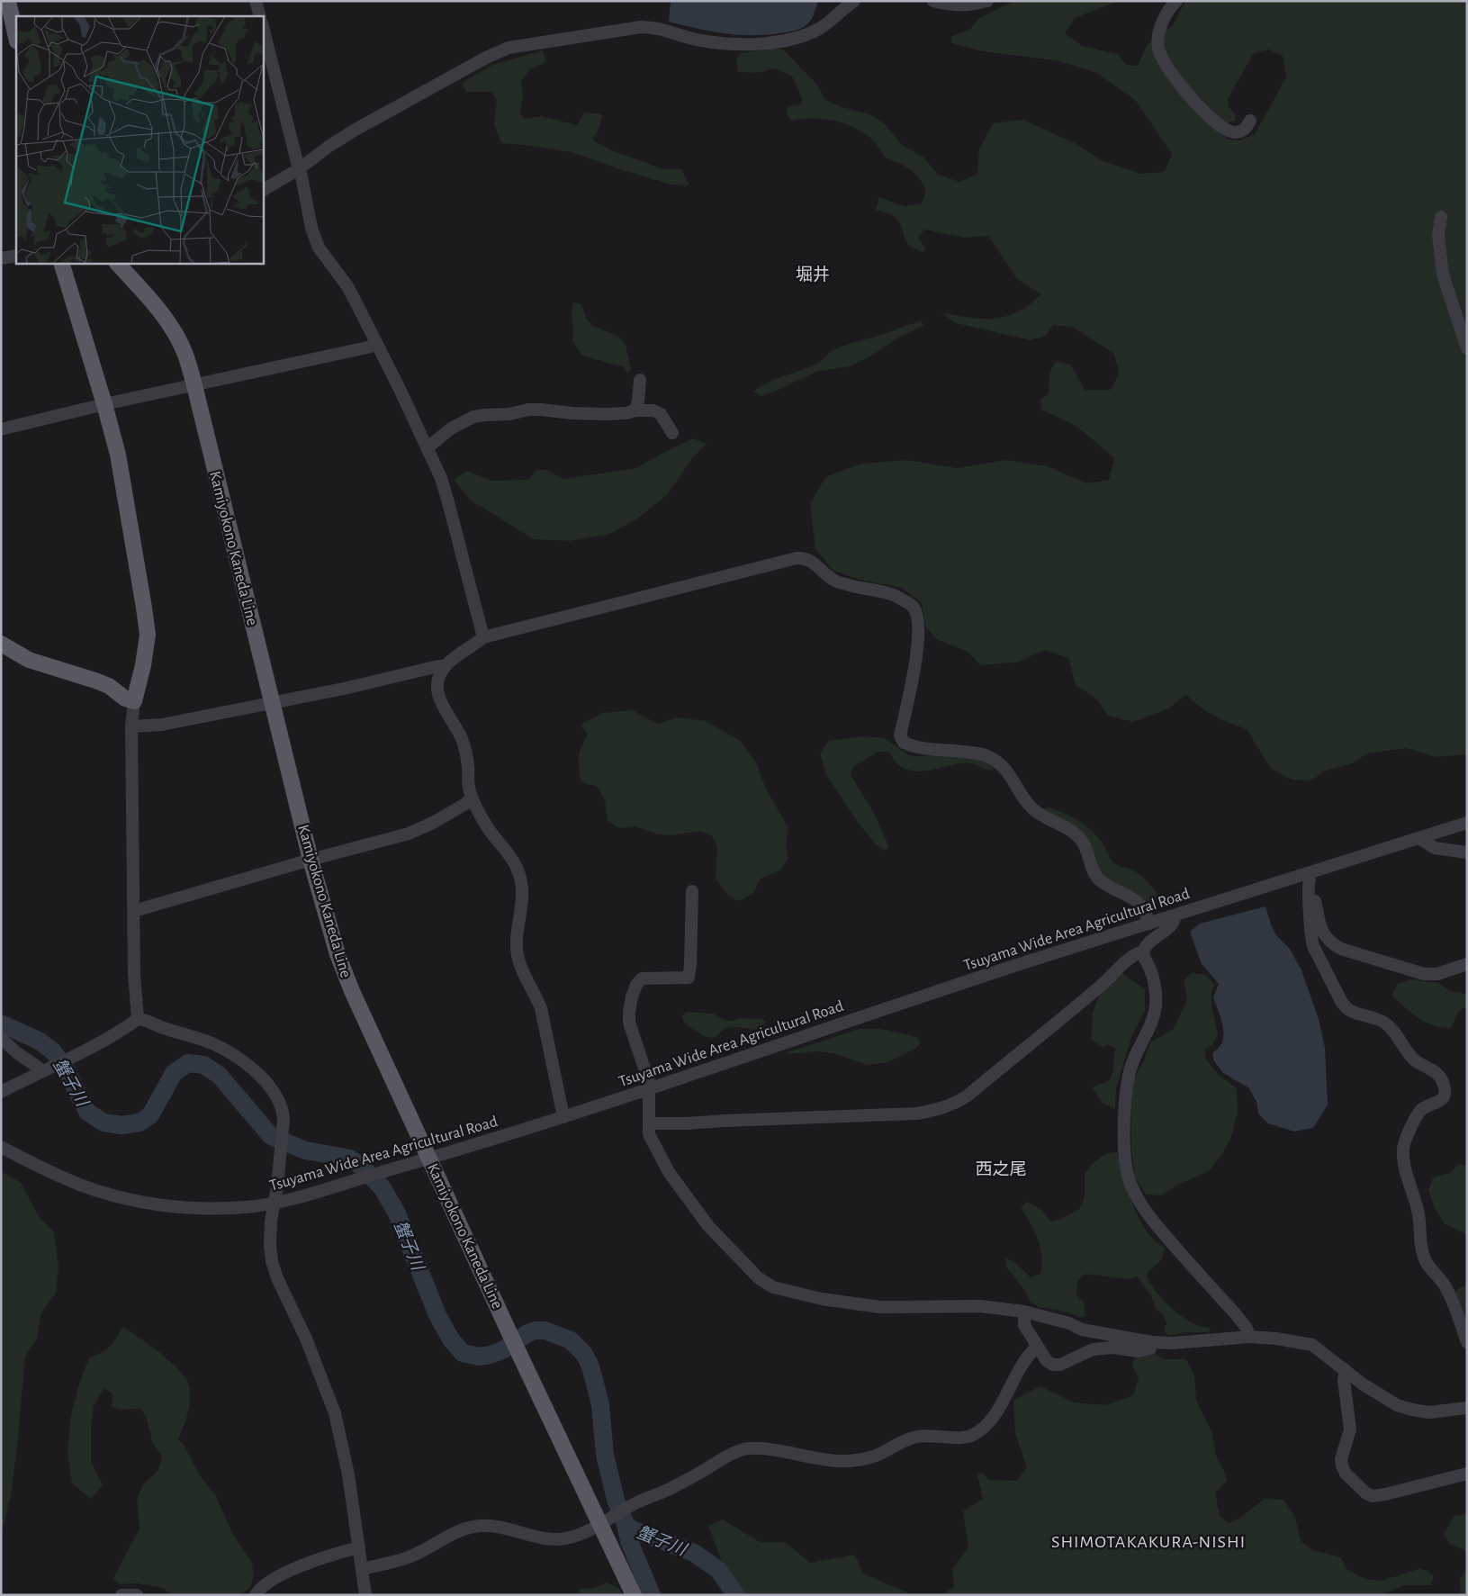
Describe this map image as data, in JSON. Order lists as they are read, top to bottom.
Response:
{
  "streets": {
    "main road": ["Kamiyokono Kaneda Line"],
    "street": ["Tsuyama Wide Area Agricultural Road"]
  },
  "crossings": [
    ["Kamiyokono Kaneda Line", "Tsuyama Wide Area Agricultural Road"]
  ],
  "districts": ["堀井", "西之尾", "SHIMOTAKAKURA-NISHI"],
  "water": ["蟹子川"]
}
